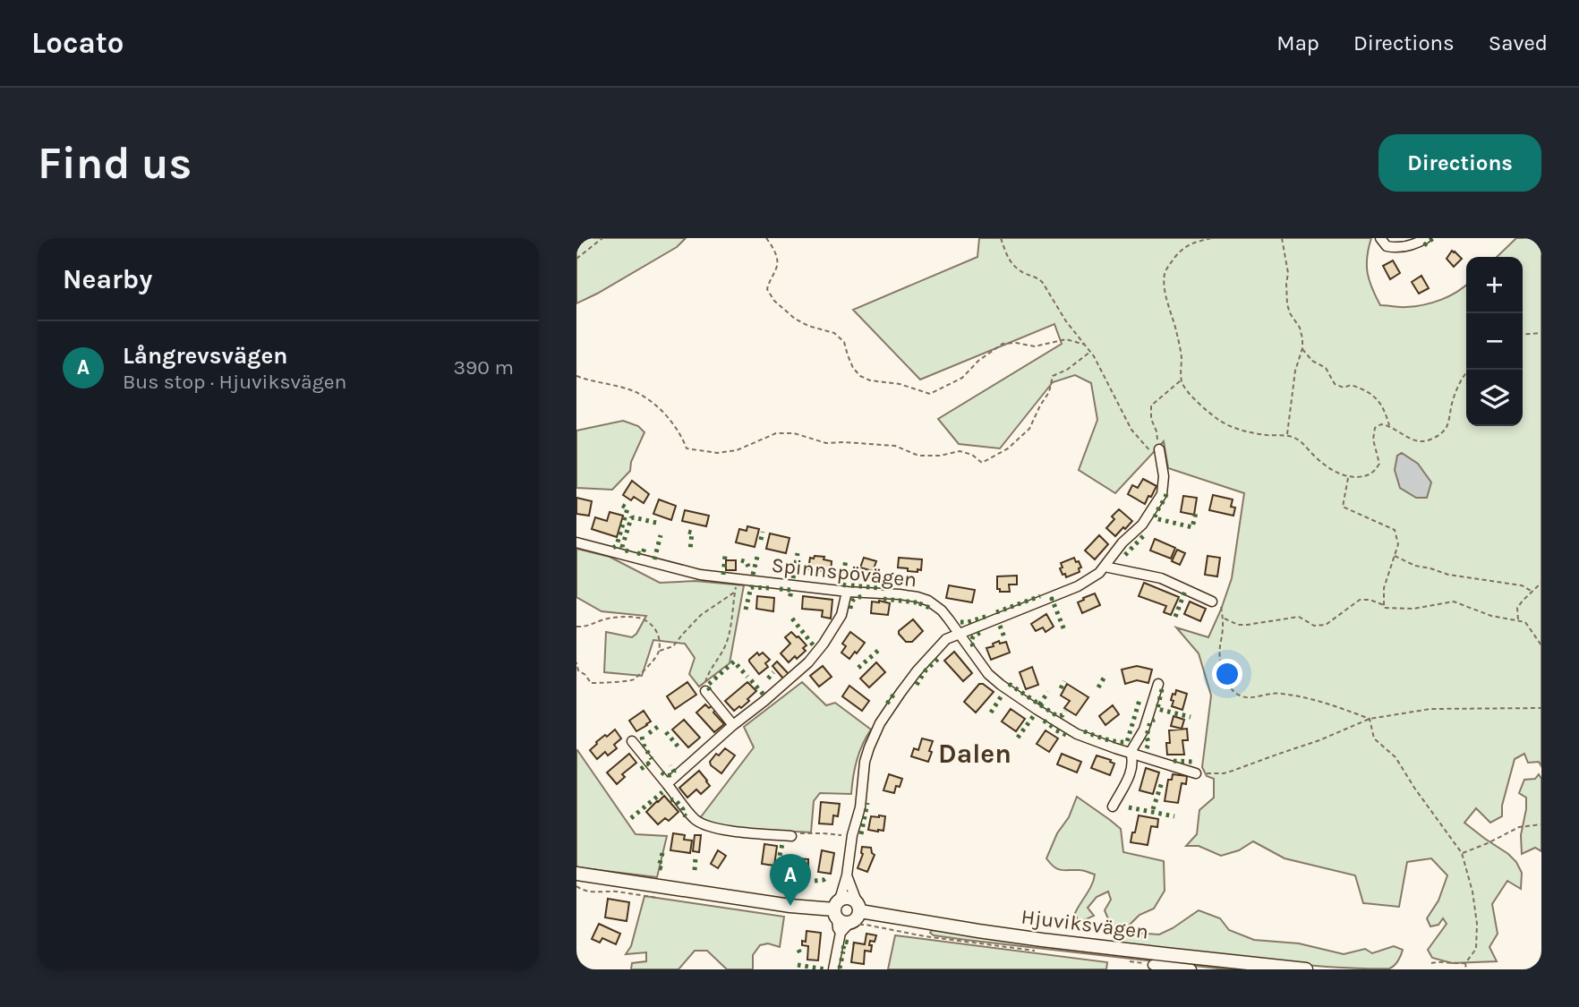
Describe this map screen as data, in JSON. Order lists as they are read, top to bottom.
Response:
{
  "streets": {
    "main road": ["Hjuviksvägen"],
    "street": ["Spinnspövägen"]
  },
  "districts": ["Dalen"],
  "page": {
    "header": "Locato",
    "nav": ["Map", "Directions", "Saved"],
    "buttons": "Directions",
    "title": "Find us",
    "heading": "Nearby",
    "map_buttons": ["+", "−"],
    "list": [
      {
        "mark": "A",
        "name": "Långrevsvägen",
        "note": "Bus stop · Hjuviksvägen",
        "value": "390 m"
      }
    ],
    "pins": "A"
  }
}
